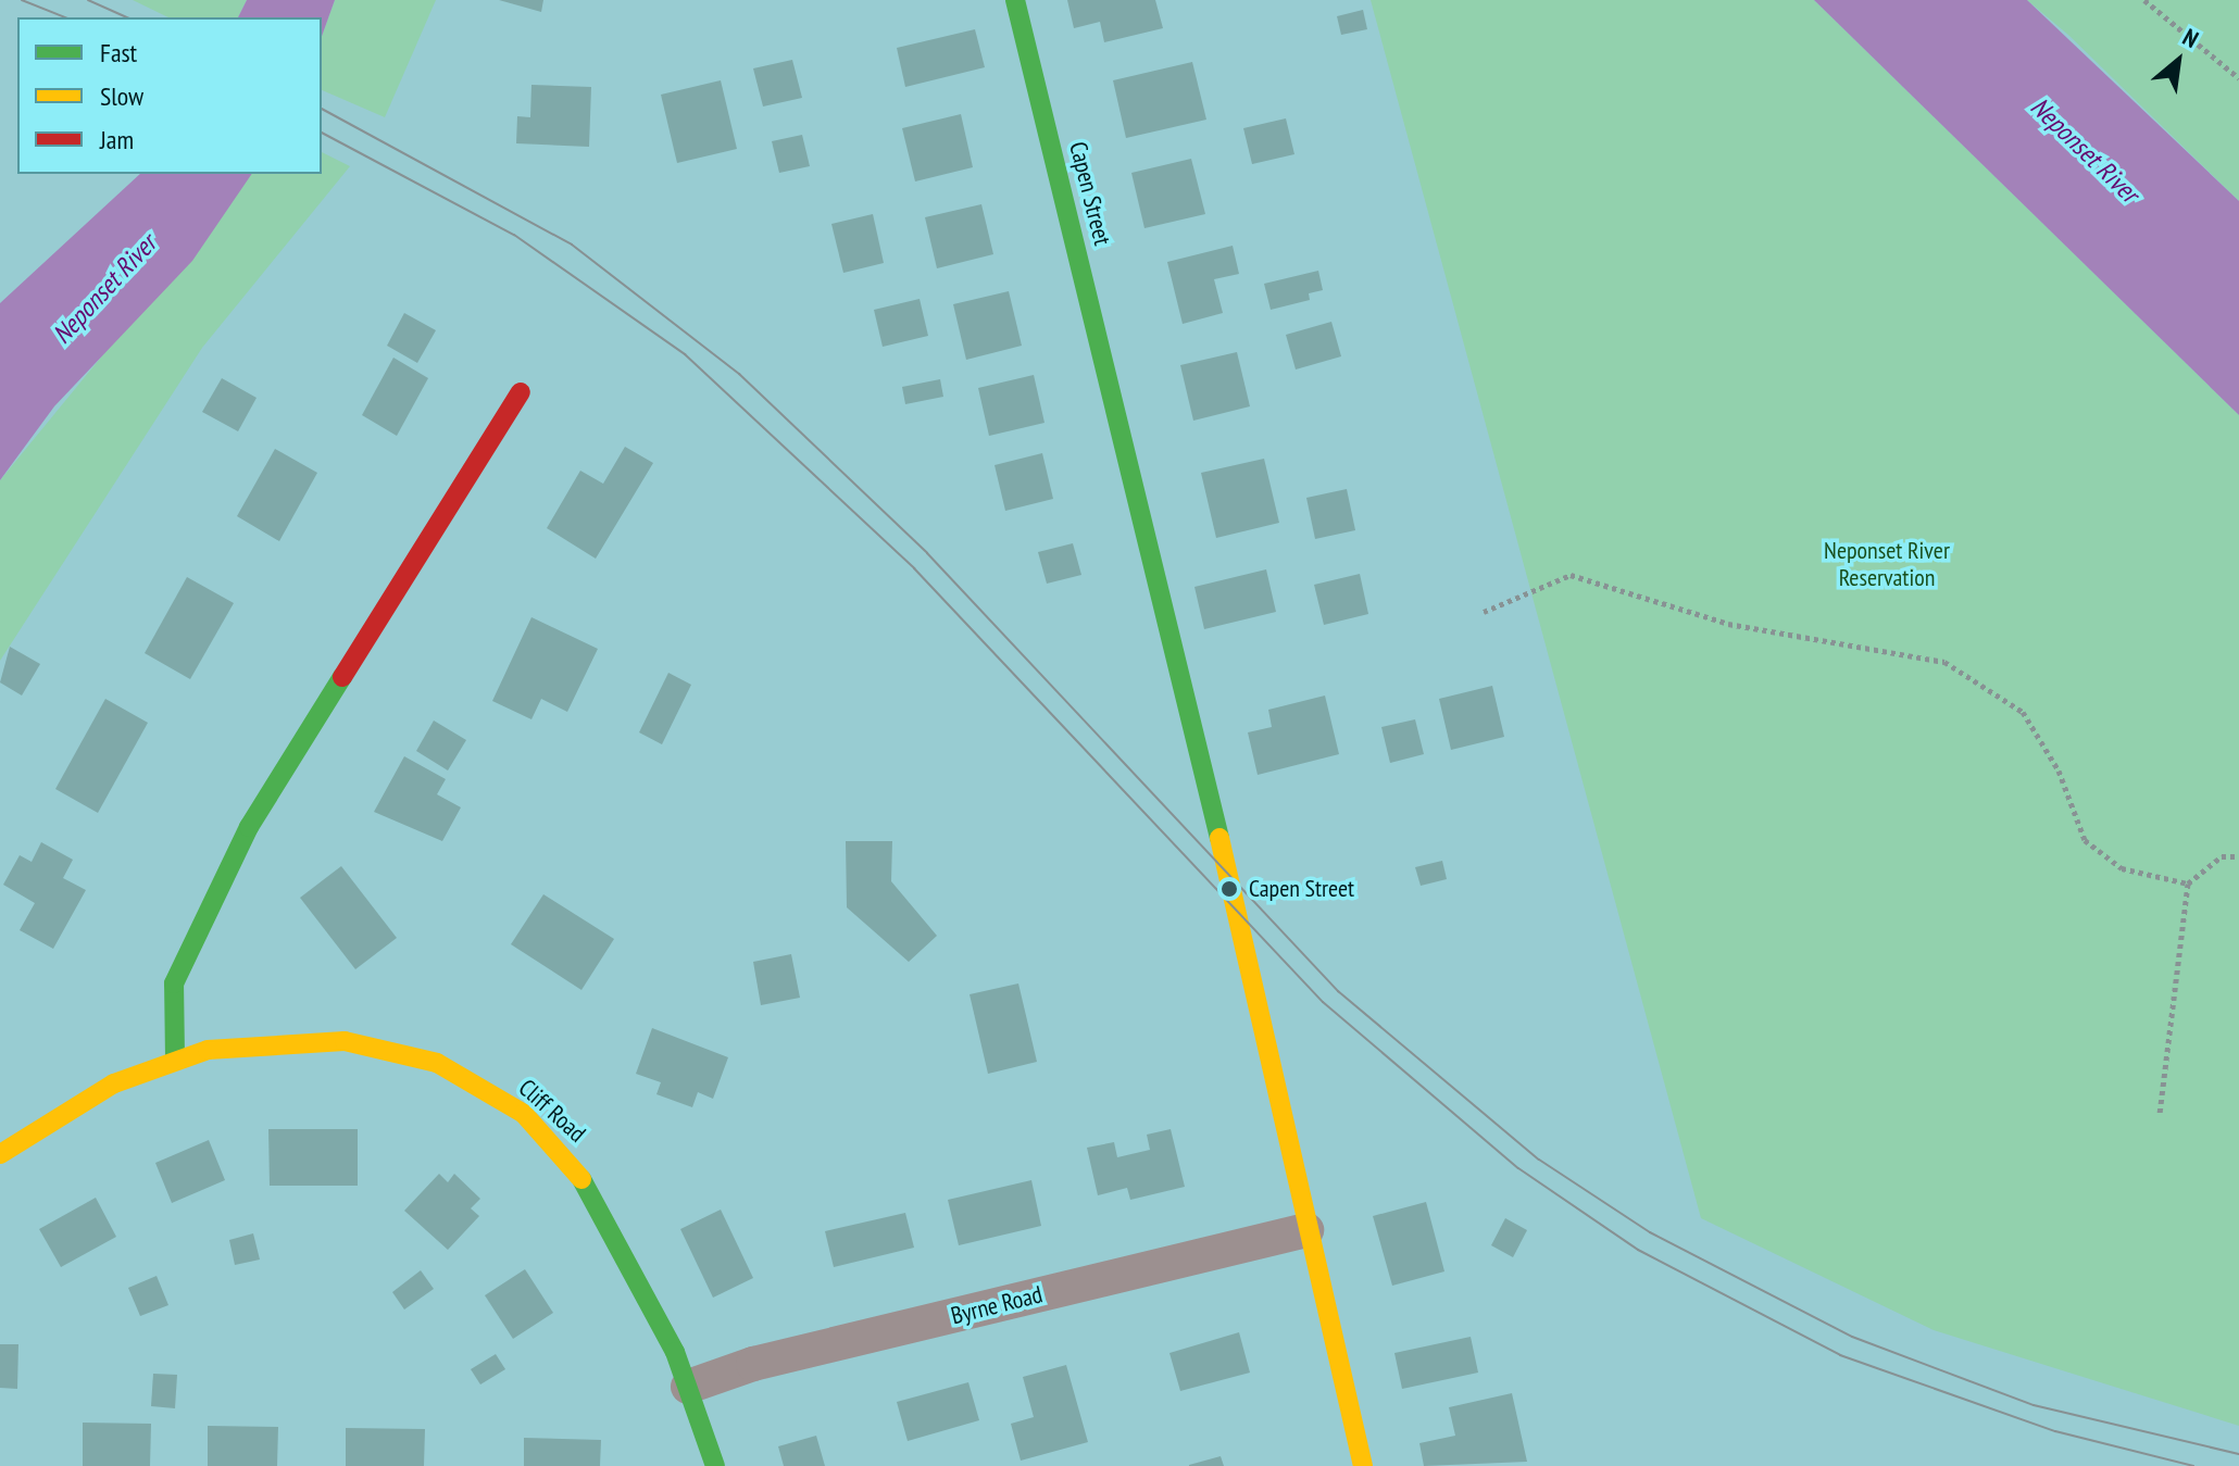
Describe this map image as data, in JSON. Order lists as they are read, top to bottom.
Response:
{
  "streets": {
    "street": ["Capen Street", "Cliff Road", "Byrne Road"]
  },
  "crossings": [
    ["Capen Street", "Byrne Road"],
    ["Cliff Road", "Byrne Road"]
  ],
  "water": ["Neponset River"],
  "parks": ["Neponset River Reservation"],
  "places": ["Capen Street"],
  "legend": ["Fast", "Slow", "Jam"],
  "north": "top right"
}
